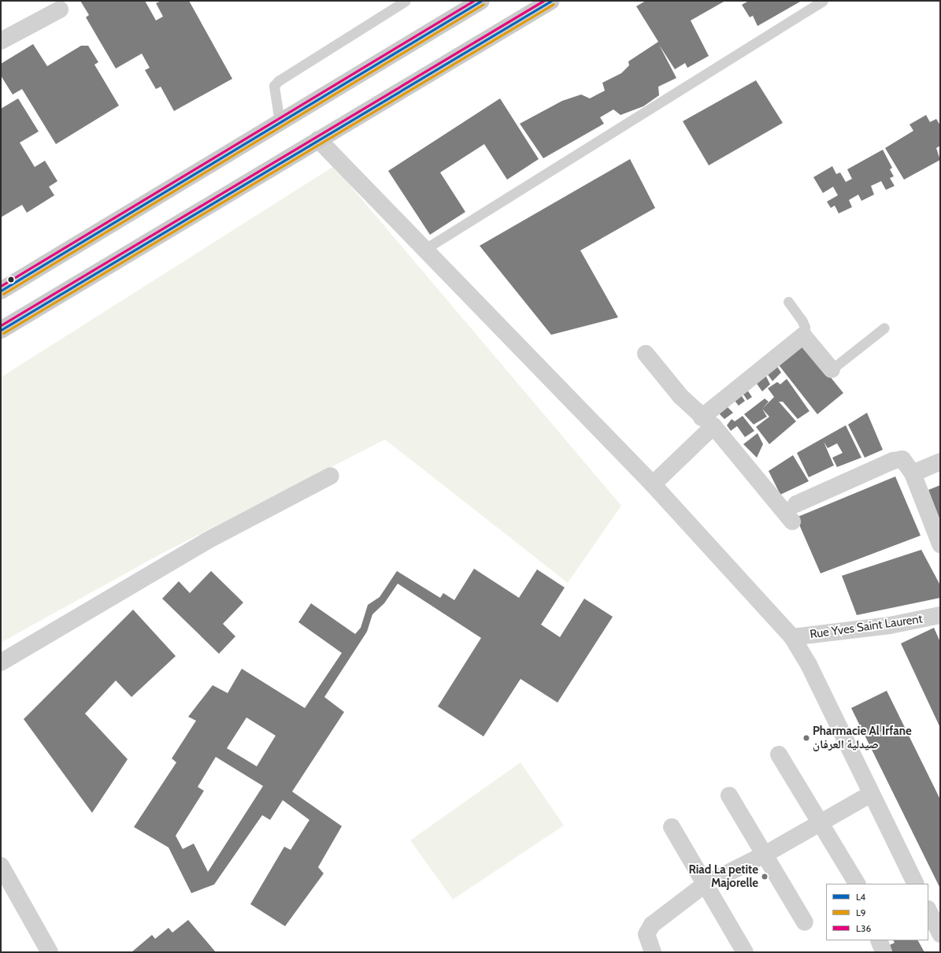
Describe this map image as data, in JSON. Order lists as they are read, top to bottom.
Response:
{
  "streets": {
    "street": ["Rue Yves Saint Laurent"]
  },
  "places": ["Pharmacie Al Irfane صيدلية العرفان", "Riad La petite Majorelle"],
  "lines": ["transit line L4", "transit line L36", "transit line L9"],
  "legend": ["L4", "L9", "L36"]
}
